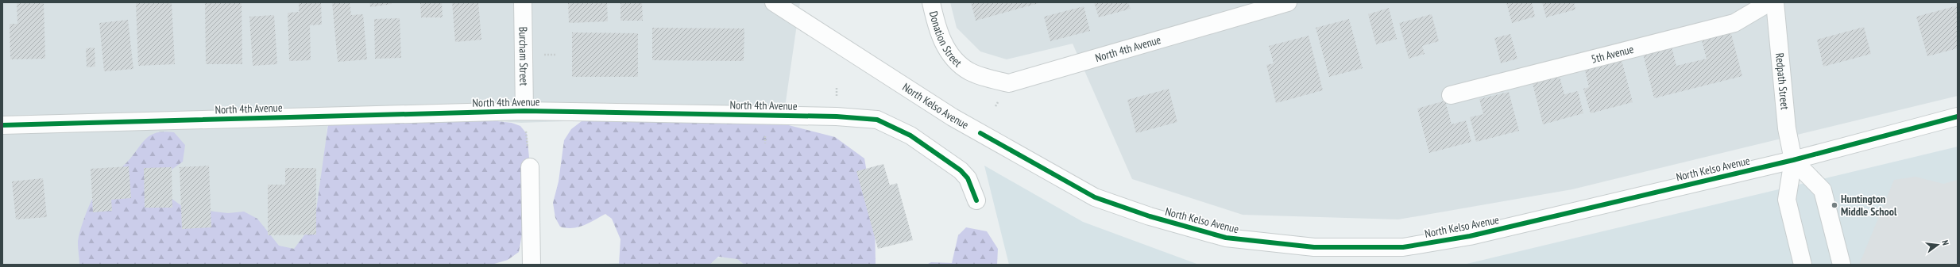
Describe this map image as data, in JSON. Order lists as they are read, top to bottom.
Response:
{
  "streets": {
    "street": [
      "Donation Street",
      "North 4th Avenue",
      "5th Avenue",
      "Burcham Street",
      "Redpath Street",
      "North Kelso Avenue"
    ]
  },
  "crossings": [
    ["Donation Street", "North 4th Avenue"],
    ["North 4th Avenue", "Burcham Street"],
    ["Redpath Street", "North Kelso Avenue"]
  ],
  "places": ["Huntington Middle School"],
  "north": "right"
}
